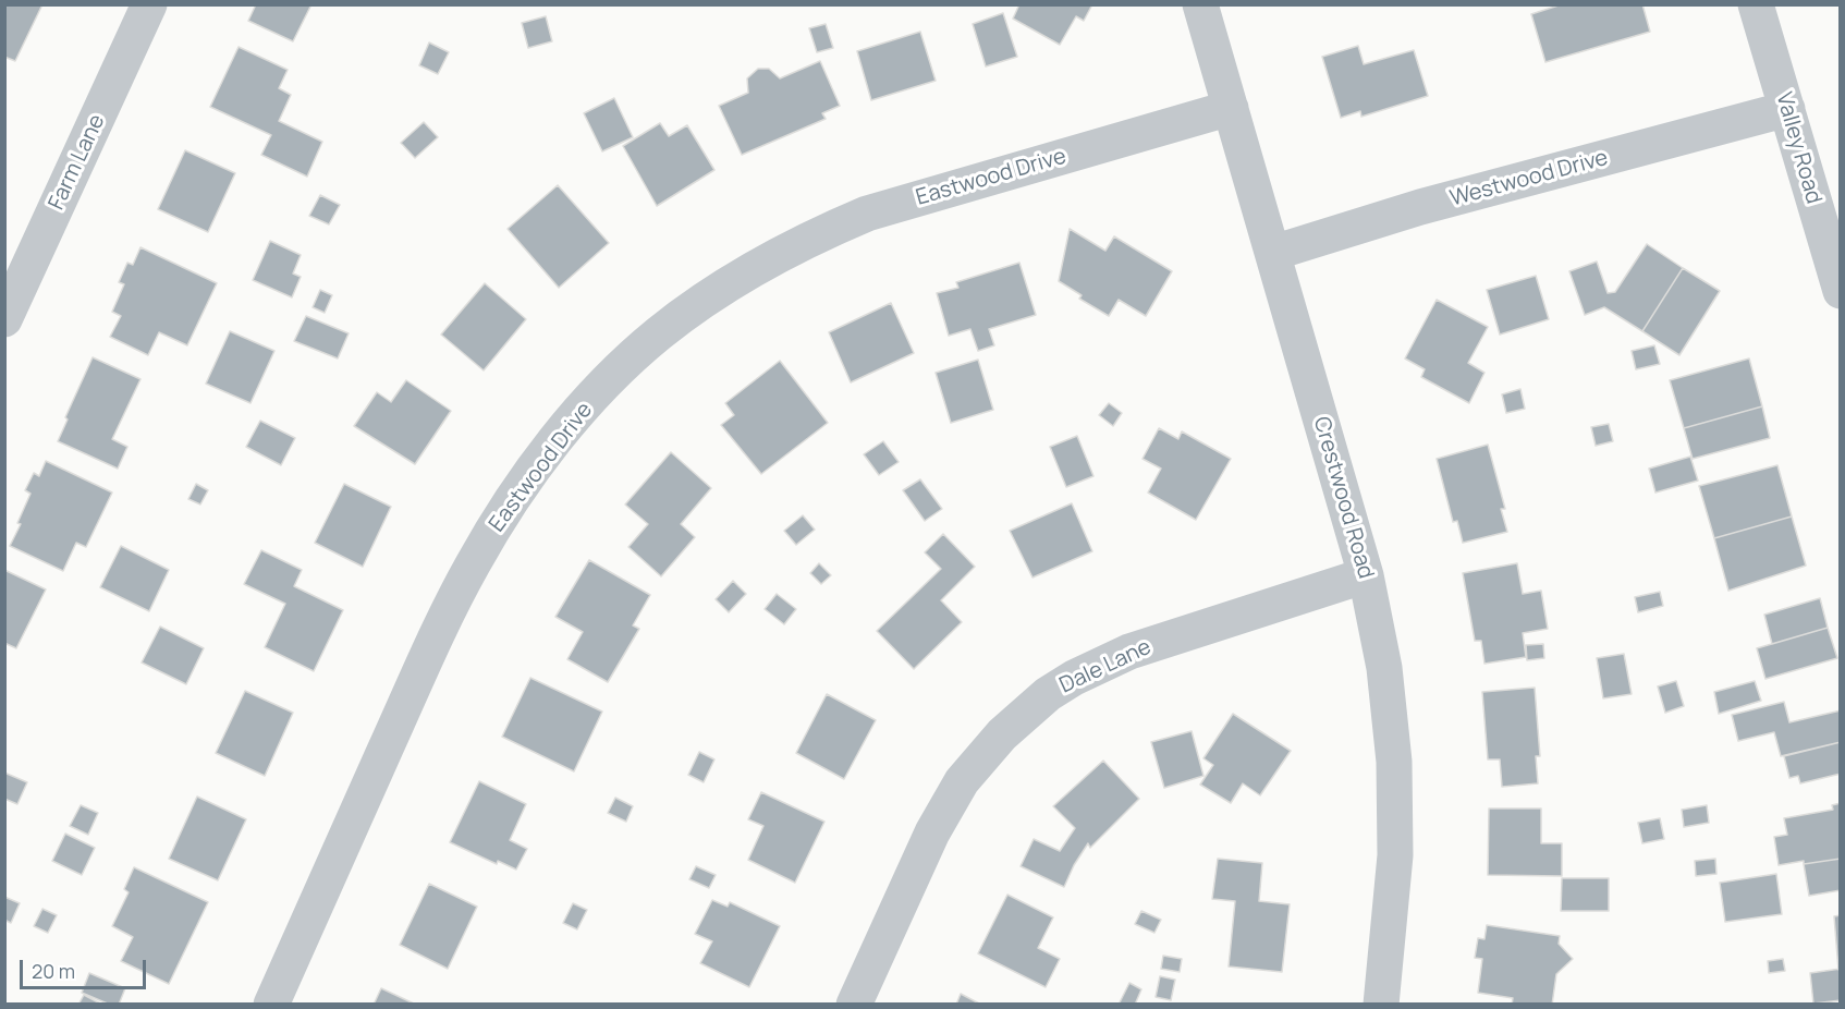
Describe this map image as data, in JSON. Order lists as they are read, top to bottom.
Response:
{
  "streets": {
    "street": [
      "Valley Road",
      "Farm Lane",
      "Eastwood Drive",
      "Westwood Drive",
      "Crestwood Road",
      "Dale Lane"
    ]
  },
  "crossings": [
    ["Valley Road", "Westwood Drive"],
    ["Eastwood Drive", "Crestwood Road"],
    ["Westwood Drive", "Crestwood Road"],
    ["Crestwood Road", "Dale Lane"]
  ],
  "scale_bar": "20 m"
}
